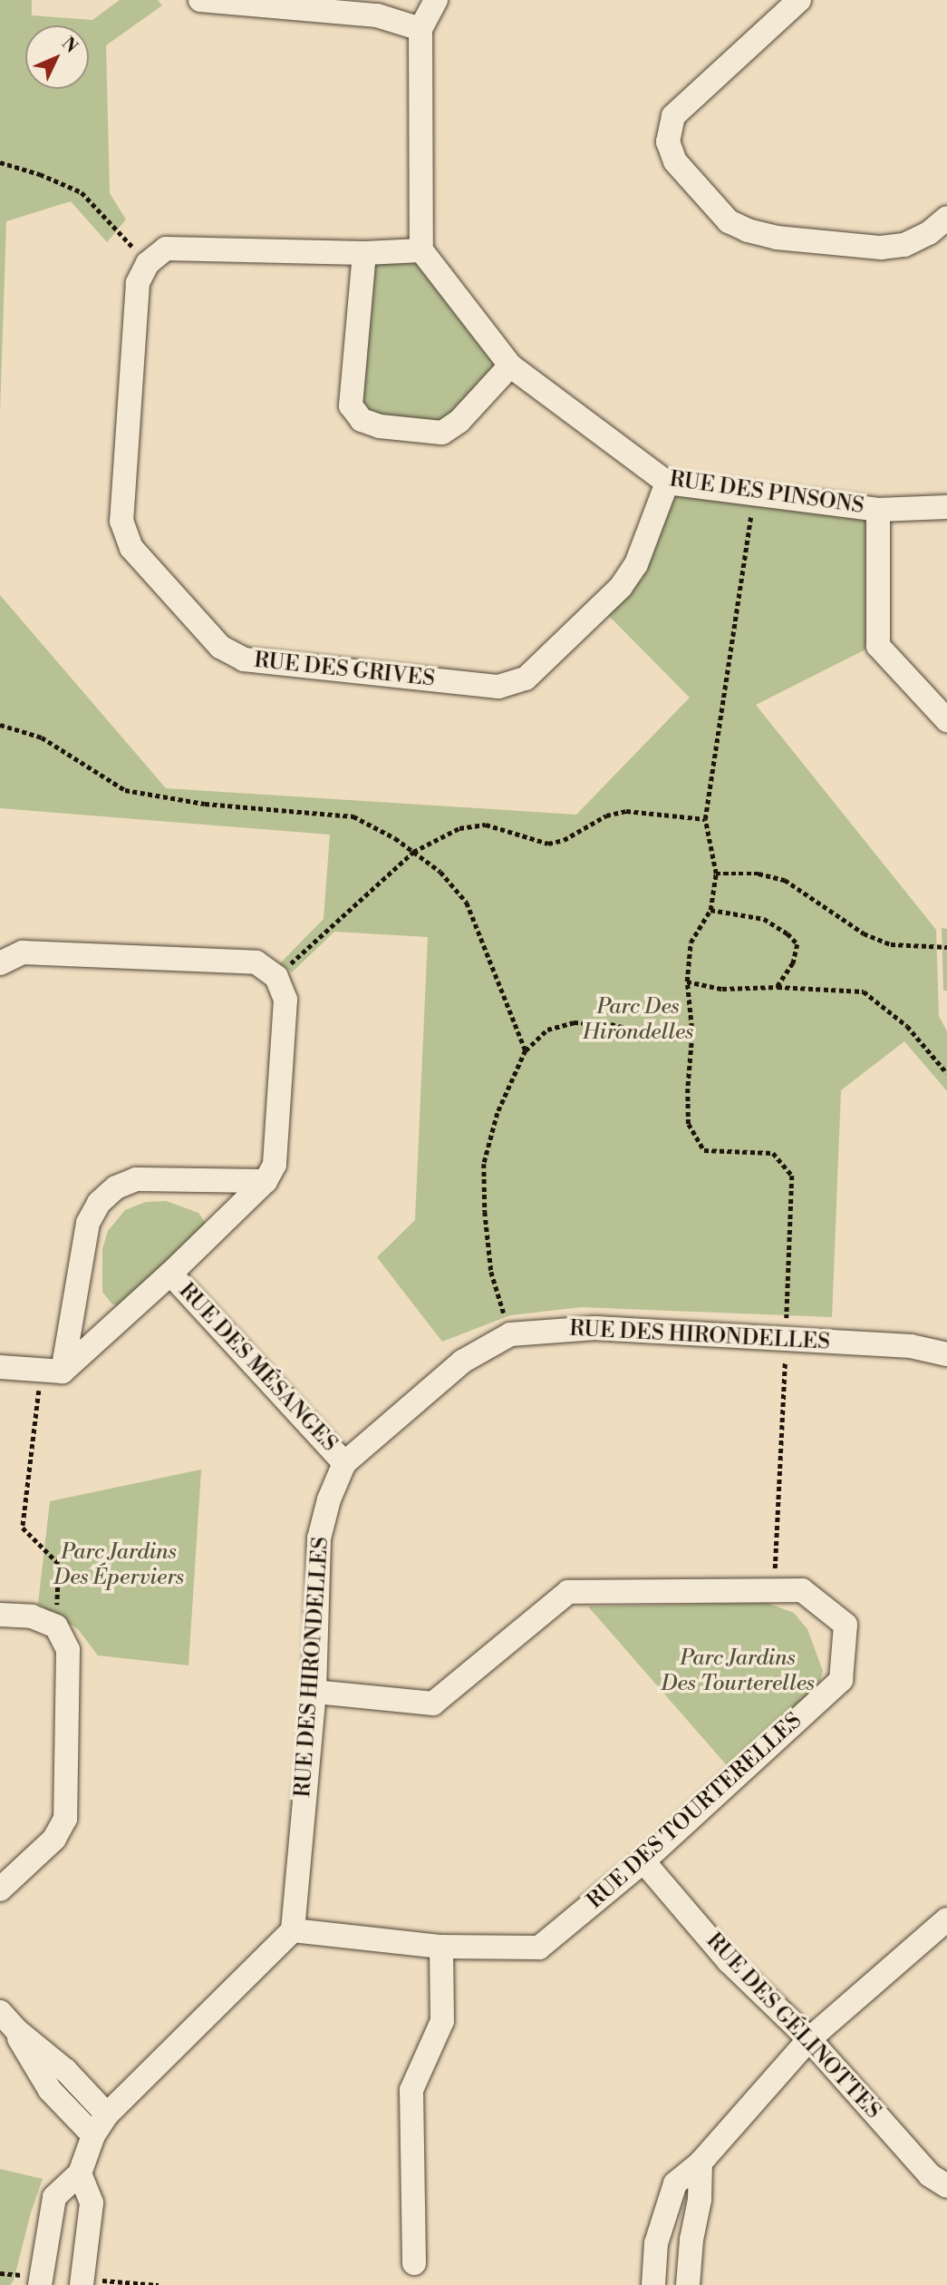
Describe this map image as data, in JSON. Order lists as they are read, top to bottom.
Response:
{
  "streets": {
    "street": [
      "RUE DES PINSONS",
      "RUE DES GRIVES",
      "RUE DES HIRONDELLES",
      "RUE DES MÉSANGES",
      "RUE DES TOURTERELLES",
      "RUE DES GÉLINOTTES"
    ]
  },
  "crossings": [
    ["RUE DES PINSONS", "RUE DES GRIVES"],
    ["RUE DES HIRONDELLES", "RUE DES MÉSANGES"],
    ["RUE DES HIRONDELLES", "RUE DES TOURTERELLES"],
    ["RUE DES TOURTERELLES", "RUE DES GÉLINOTTES"]
  ],
  "parks": ["Parc Des Hirondelles", "Parc Jardins Des Éperviers", "Parc Jardins Des Tourterelles"],
  "north": "top right"
}
